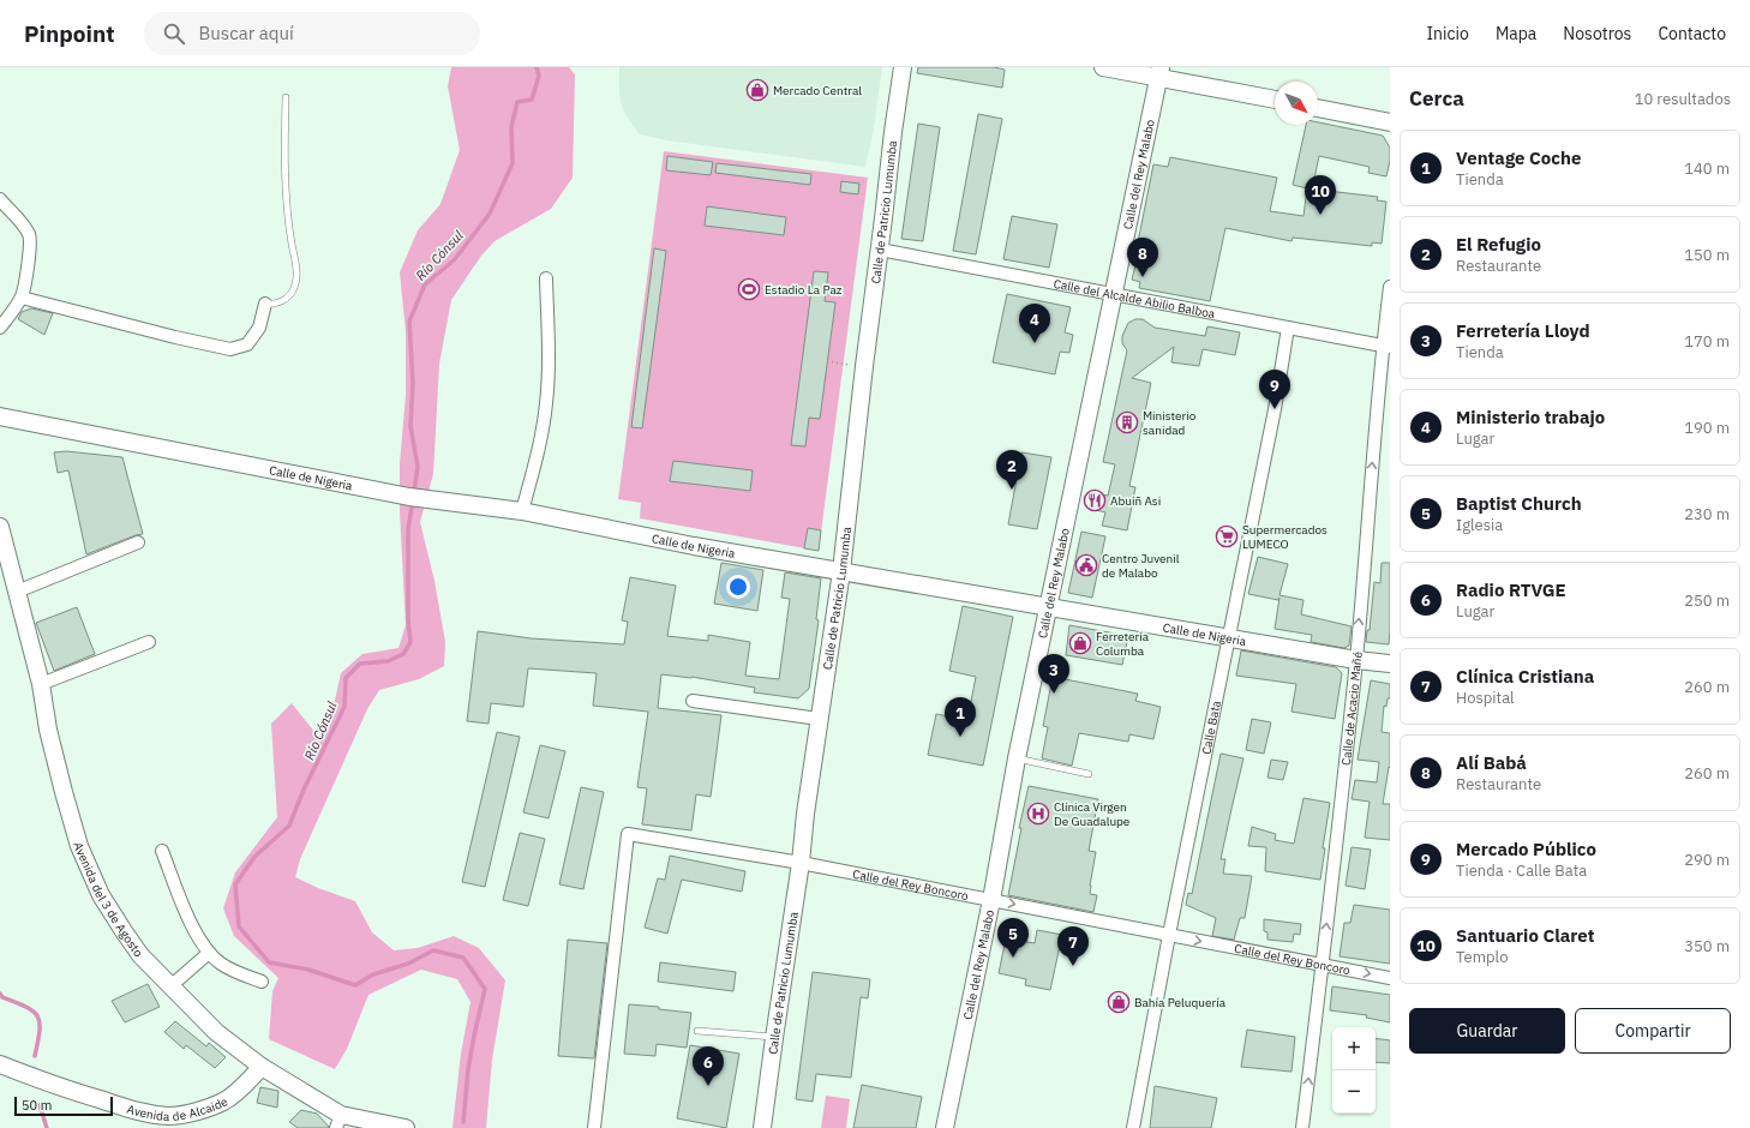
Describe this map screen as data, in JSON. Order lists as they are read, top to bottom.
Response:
{
  "streets": {
    "street": [
      "Calle del Rey Malabo",
      "Calle de Patricio Lumumba",
      "Calle del Alcalde Abilio Balboa",
      "Calle de Nigeria",
      "Calle de Acacio Mañé",
      "Calle Bata",
      "Calle del Rey Boncoro",
      "Avenida del 3 de Agosto",
      "Avenida de Alcaide"
    ]
  },
  "crossings": [
    ["Calle del Rey Malabo", "Calle del Alcalde Abilio Balboa"],
    ["Calle del Rey Malabo", "Calle de Nigeria"],
    ["Calle del Rey Malabo", "Calle del Rey Boncoro"],
    ["Calle de Patricio Lumumba", "Calle del Alcalde Abilio Balboa"],
    ["Calle de Patricio Lumumba", "Calle de Nigeria"],
    ["Calle de Patricio Lumumba", "Calle del Rey Boncoro"],
    ["Calle del Alcalde Abilio Balboa", "Calle de Acacio Mañé"],
    ["Calle del Alcalde Abilio Balboa", "Calle Bata"],
    ["Calle de Nigeria", "Calle de Acacio Mañé"],
    ["Calle de Nigeria", "Calle Bata"],
    ["Calle de Acacio Mañé", "Calle del Rey Boncoro"],
    ["Calle Bata", "Calle del Rey Boncoro"],
    ["Avenida del 3 de Agosto", "Avenida de Alcaide"]
  ],
  "one_way": ["Calle de Acacio Mañé", "Calle del Rey Boncoro"],
  "water": ["Río Cónsul"],
  "places": {
    "shop": ["Mercado Central", "Ferretería Columba", "Bahía Peluquería"],
    "sports": ["Estadio La Paz"],
    "building": ["Ministerio sanidad"],
    "restaurant": ["Abuiñ Asi"],
    "supermarket": ["Supermercados LUMECO"],
    "public building": ["Centro Juvenil de Malabo"],
    "hospital": ["Clínica Virgen De Guadalupe"]
  },
  "scale_bar": "50 m",
  "north": "bottom right",
  "page": {
    "header": "Pinpoint",
    "search": "Buscar aquí",
    "nav": [
      "Inicio",
      "Mapa",
      "Nosotros",
      "Contacto"
    ],
    "heading": ["Cerca", "10 resultados"],
    "list": [
      {
        "mark": "1",
        "name": "Ventage Coche",
        "note": "Tienda",
        "value": "140 m"
      },
      {
        "mark": "2",
        "name": "El Refugio",
        "note": "Restaurante",
        "value": "150 m"
      },
      {
        "mark": "3",
        "name": "Ferretería Lloyd",
        "note": "Tienda",
        "value": "170 m"
      },
      {
        "mark": "4",
        "name": "Ministerio trabajo",
        "note": "Lugar",
        "value": "190 m"
      },
      {
        "mark": "5",
        "name": "Baptist Church",
        "note": "Iglesia",
        "value": "230 m"
      },
      {
        "mark": "6",
        "name": "Radio RTVGE",
        "note": "Lugar",
        "value": "250 m"
      },
      {
        "mark": "7",
        "name": "Clínica Cristiana",
        "note": "Hospital",
        "value": "260 m"
      },
      {
        "mark": "8",
        "name": "Alí Babá",
        "note": "Restaurante",
        "value": "260 m"
      },
      {
        "mark": "9",
        "name": "Mercado Público",
        "note": "Tienda · Calle Bata",
        "value": "290 m"
      },
      {
        "mark": "10",
        "name": "Santuario Claret",
        "note": "Templo",
        "value": "350 m"
      }
    ],
    "pins": [
      "10",
      "8",
      "4",
      "9",
      "2",
      "3",
      "1",
      "5",
      "7",
      "6"
    ],
    "buttons": ["Guardar", "Compartir"],
    "map_buttons": ["+", "−"],
    "scale": "50 m"
  }
}
